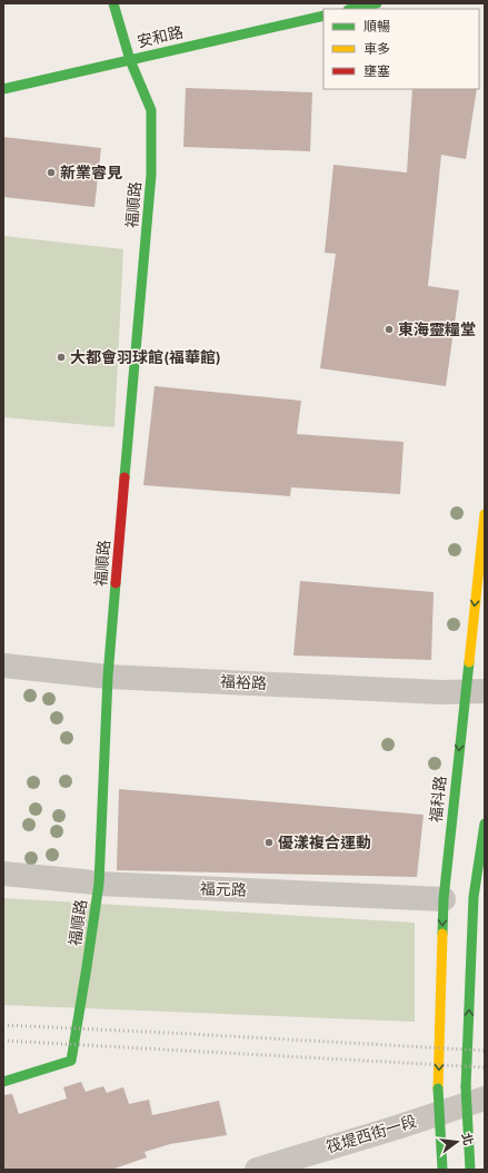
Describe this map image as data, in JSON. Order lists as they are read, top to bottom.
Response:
{
  "streets": {
    "street": [
      "安和路",
      "福順路",
      "福裕路",
      "福科路",
      "福元路",
      "筏堤西街一段"
    ]
  },
  "crossings": [
    ["安和路", "福順路"],
    ["福順路", "福裕路"],
    ["福順路", "福元路"],
    ["福裕路", "福科路"],
    ["福科路", "福元路"]
  ],
  "places": [
    "新業睿見",
    "東海靈糧堂",
    "大都會羽球館(福華館)",
    "優漾複合運動"
  ],
  "legend": ["順暢", "車多", "壅塞"],
  "north": "right"
}
